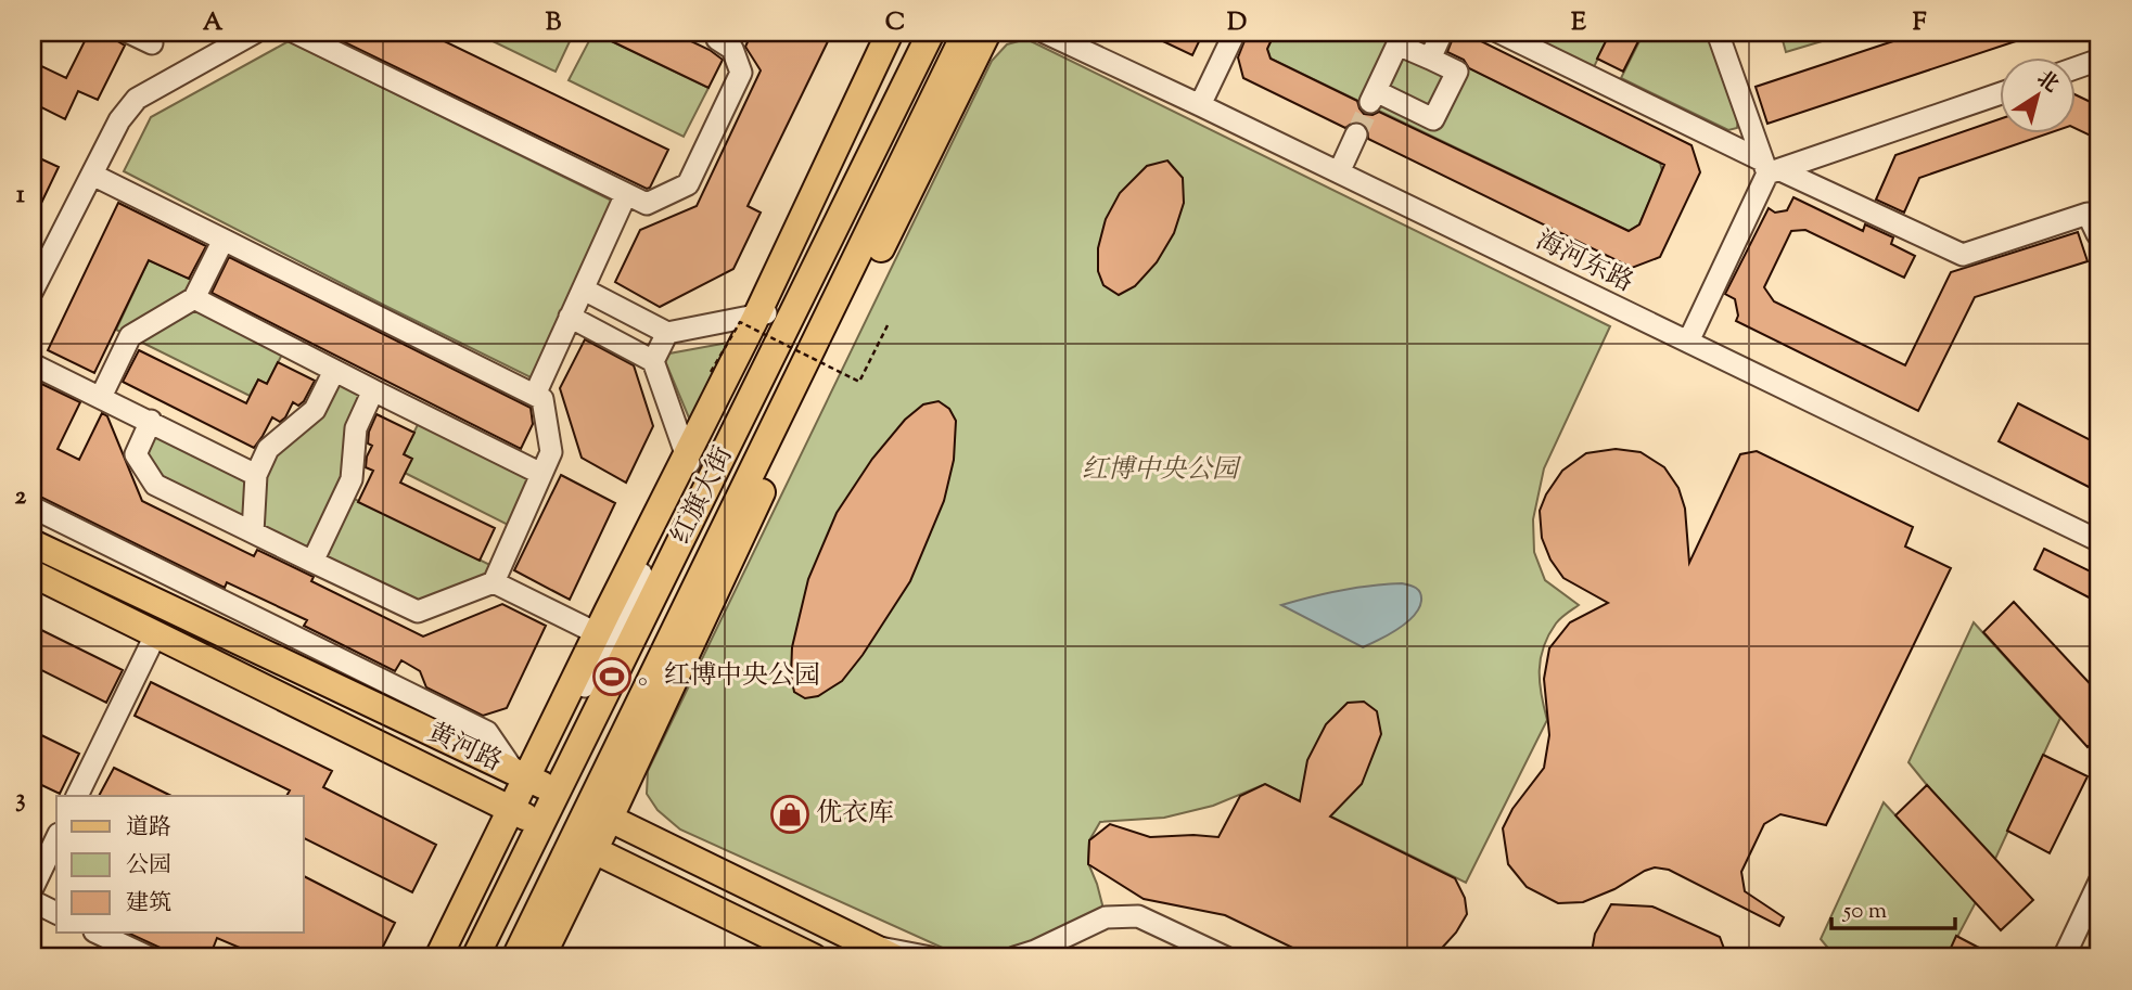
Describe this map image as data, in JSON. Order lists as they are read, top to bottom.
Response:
{
  "streets": {
    "main road": ["红旗大街", "黄河路"],
    "street": ["海河东路"]
  },
  "crossings": [
    ["红旗大街", "黄河路"]
  ],
  "parks": ["红博中央公园"],
  "places": {
    "sports": ["。红博中央公园"],
    "shop": ["优衣库"]
  },
  "legend": ["道路", "公园", "建筑"],
  "scale_bar": "50 m",
  "north": "top right",
  "grid": {
    "columns": [
      "A",
      "B",
      "C",
      "D",
      "E",
      "F"
    ],
    "rows": ["1", "2", "3"]
  }
}
